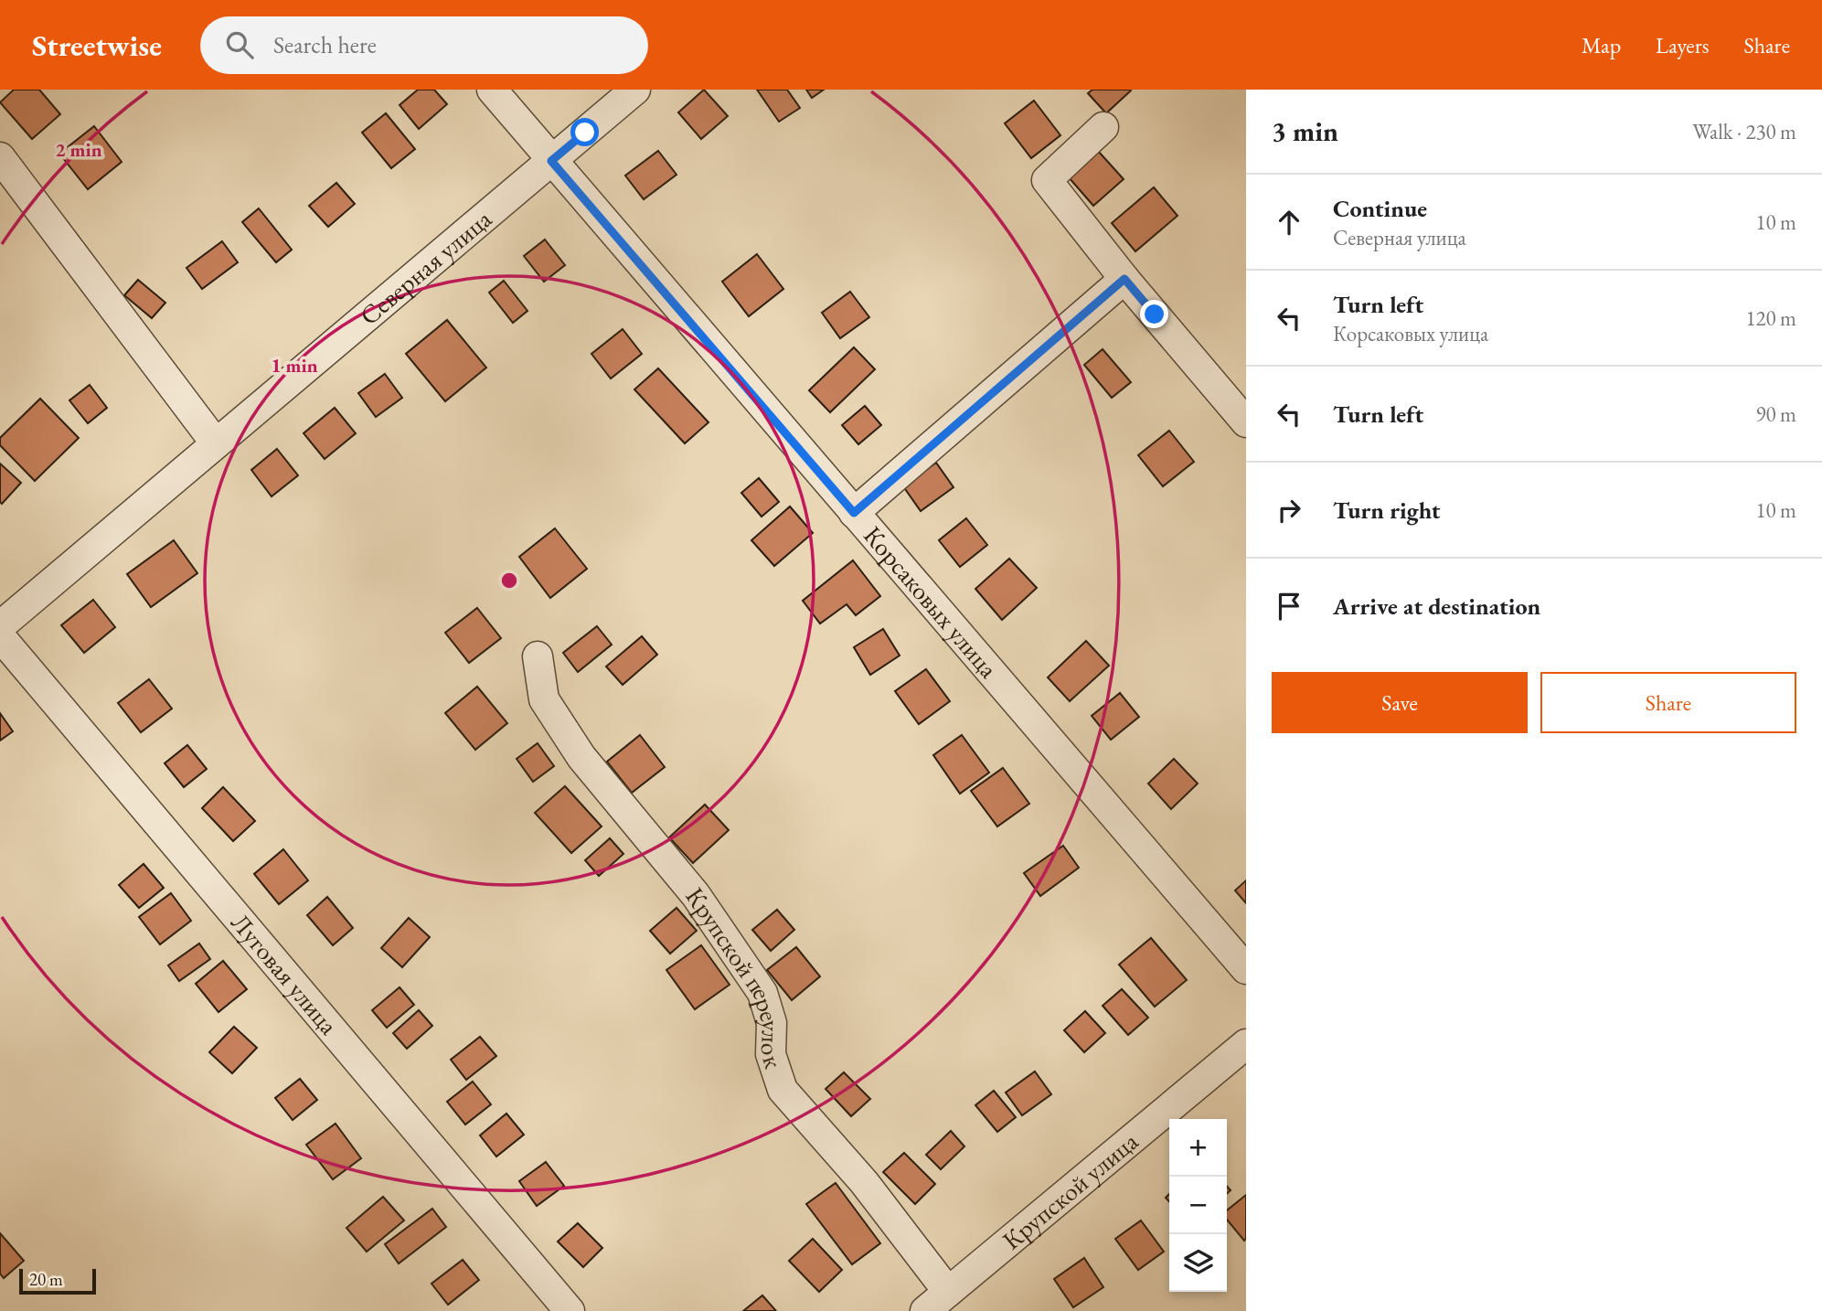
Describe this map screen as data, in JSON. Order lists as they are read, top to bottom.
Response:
{
  "streets": {
    "street": [
      "Северная улица",
      "Корсаковых улица",
      "Луговая улица",
      "Крупской переулок",
      "Крупской улица"
    ]
  },
  "crossings": [
    ["Северная улица", "Корсаковых улица"],
    ["Крупской переулок", "Крупской улица"]
  ],
  "scale_bar": "20 m",
  "page": {
    "header": "Streetwise",
    "search": "Search here",
    "nav": ["Map", "Layers", "Share"],
    "heading": ["3 min", "Walk · 230 m"],
    "list": [
      ["Continue", "Северная улица", "10 m"],
      ["Turn left", "Корсаковых улица", "120 m"],
      ["Turn left", "90 m"],
      ["Turn right", "10 m"],
      "Arrive at destination"
    ],
    "buttons": ["Save", "Share"],
    "map_buttons": ["+", "−"],
    "scale": "20 m"
  },
  "rings": ["2 min", "1 min"]
}
